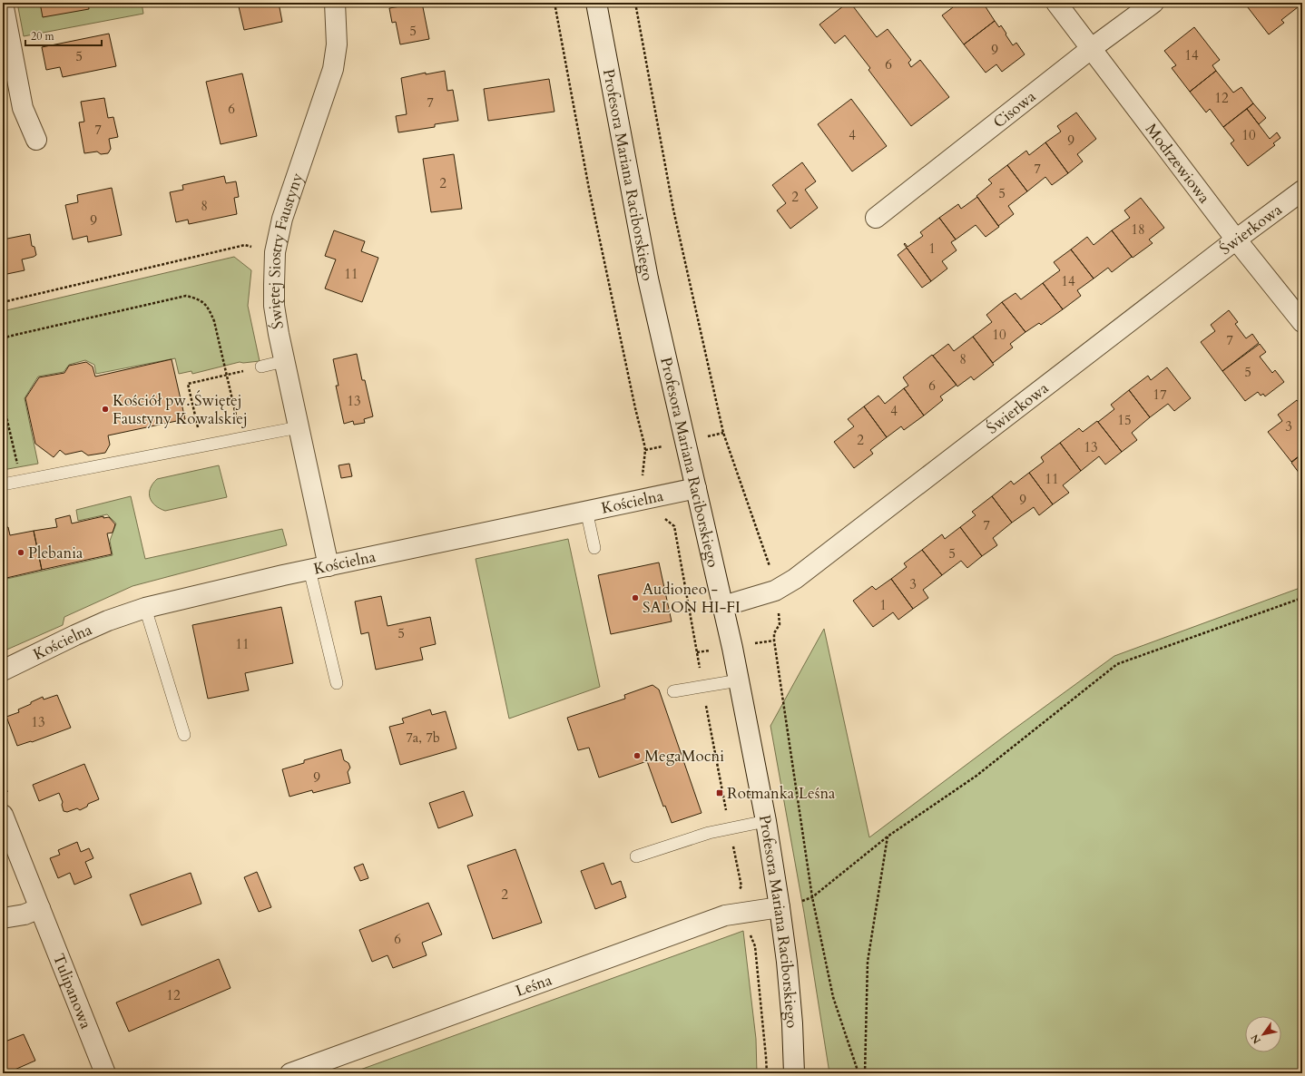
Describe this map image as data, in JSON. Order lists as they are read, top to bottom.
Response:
{
  "streets": {
    "street": [
      "Cisowa",
      "Modrzewiowa",
      "Profesora Mariana Raciborskiego",
      "Świerkowa",
      "Świętej Siostry Faustyny",
      "Kościelna",
      "Leśna",
      "Tulipanowa"
    ]
  },
  "crossings": [
    ["Cisowa", "Modrzewiowa"],
    ["Modrzewiowa", "Świerkowa"],
    ["Profesora Mariana Raciborskiego", "Świerkowa"],
    ["Profesora Mariana Raciborskiego", "Kościelna"],
    ["Profesora Mariana Raciborskiego", "Leśna"],
    ["Świętej Siostry Faustyny", "Kościelna"]
  ],
  "places": {
    "other": [
      "Kościół pw. Świętej Faustyny Kowalskiej",
      "Plebania",
      "Audioneo - SALON HI-FI",
      "MegaMocni"
    ],
    "transit": ["Rotmanka Leśna"]
  },
  "house_numbers": [
    "5",
    "9",
    "14",
    "5",
    "6",
    "12",
    "7",
    "6",
    "7",
    "4",
    "10",
    "9",
    "7",
    "2",
    "5",
    "2",
    "8",
    "9",
    "18",
    "1",
    "11",
    "14",
    "10",
    "7",
    "8",
    "5",
    "6",
    "17",
    "13",
    "4",
    "15",
    "3",
    "2",
    "13",
    "11",
    "9",
    "7",
    "5",
    "3",
    "1",
    "5",
    "11",
    "13",
    "7a, 7b",
    "9",
    "2",
    "6",
    "12"
  ],
  "scale_bar": "20 m",
  "north": "bottom left"
}
